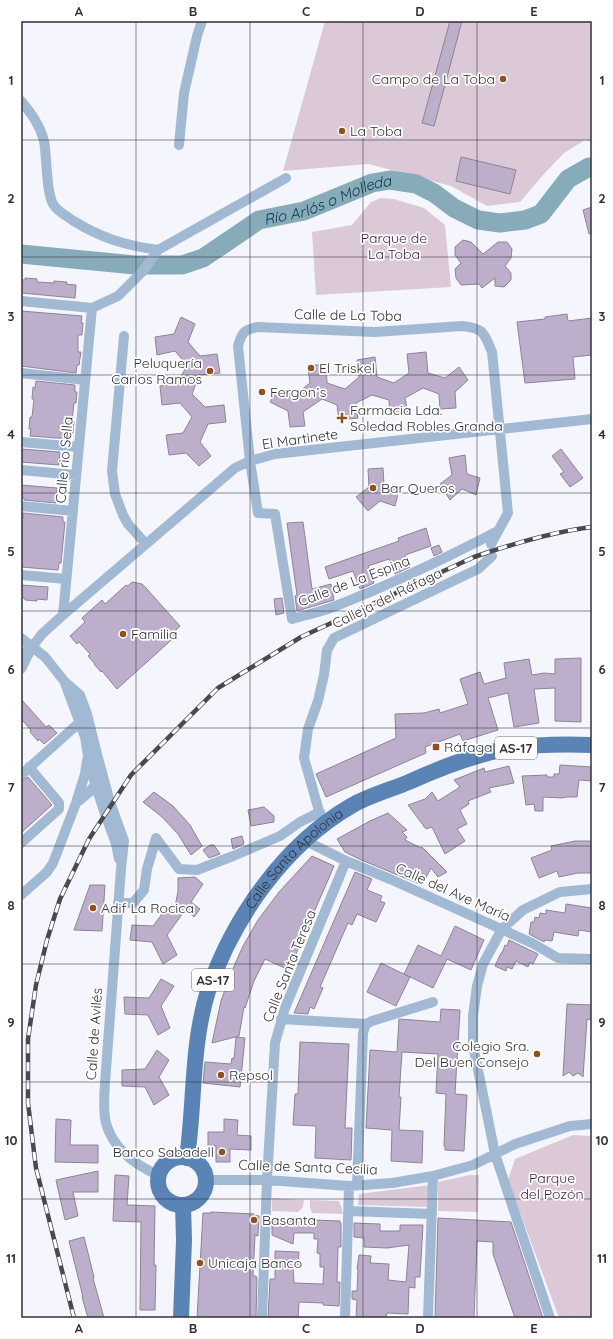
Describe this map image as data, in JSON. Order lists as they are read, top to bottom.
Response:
{
  "streets": {
    "main road": ["AS-17", "Calle Santa Apolonia"],
    "street": [
      "Calle de La Toba",
      "El Martinete",
      "Calle rio Sella",
      "Calle de La Espina",
      "Calleja del Ráfaga",
      "Calle del Ave María",
      "Calle Santa Teresa",
      "Calle de Avilés",
      "Calle de Santa Cecilia"
    ]
  },
  "crossings": [
    ["Calle de La Toba", "El Martinete"],
    ["Calle de La Toba", "Calle de La Espina"],
    ["El Martinete", "Calle rio Sella"],
    ["El Martinete", "Calle de La Espina"],
    ["El Martinete", "Calle de Avilés"],
    ["Calleja del Ráfaga", "Calle Santa Apolonia"],
    ["Calle Santa Apolonia", "Calle del Ave María"],
    ["Calle Santa Apolonia", "Calle de Avilés"],
    ["Calle Santa Apolonia", "Calle de Santa Cecilia"],
    ["Calle del Ave María", "Calle Santa Teresa"],
    ["Calle Santa Teresa", "Calle de Santa Cecilia"],
    ["Calle de Avilés", "Calle de Santa Cecilia"]
  ],
  "water": ["Río Arlós o Molleda"],
  "parks": ["Parque de La Toba", "Parque del Pozón"],
  "places": {
    "other": [
      "Campo de La Toba",
      "La Toba",
      "El Triskel",
      "Peluquería Carlos Ramos",
      "Fergon´s",
      "Bar Queros",
      "Familia",
      "Adif La Rocica",
      "Colegio Sra. Del Buen Consejo",
      "Repsol",
      "Banco Sabadell",
      "Basanta",
      "Unicaja Banco"
    ],
    "health": ["Farmacia Lda. Soledad Robles Granda"],
    "transit": ["Ráfaga"]
  },
  "grid": {
    "columns": [
      "A",
      "B",
      "C",
      "D",
      "E"
    ],
    "rows": [
      "1",
      "2",
      "3",
      "4",
      "5",
      "6",
      "7",
      "8",
      "9",
      "10",
      "11"
    ]
  }
}
